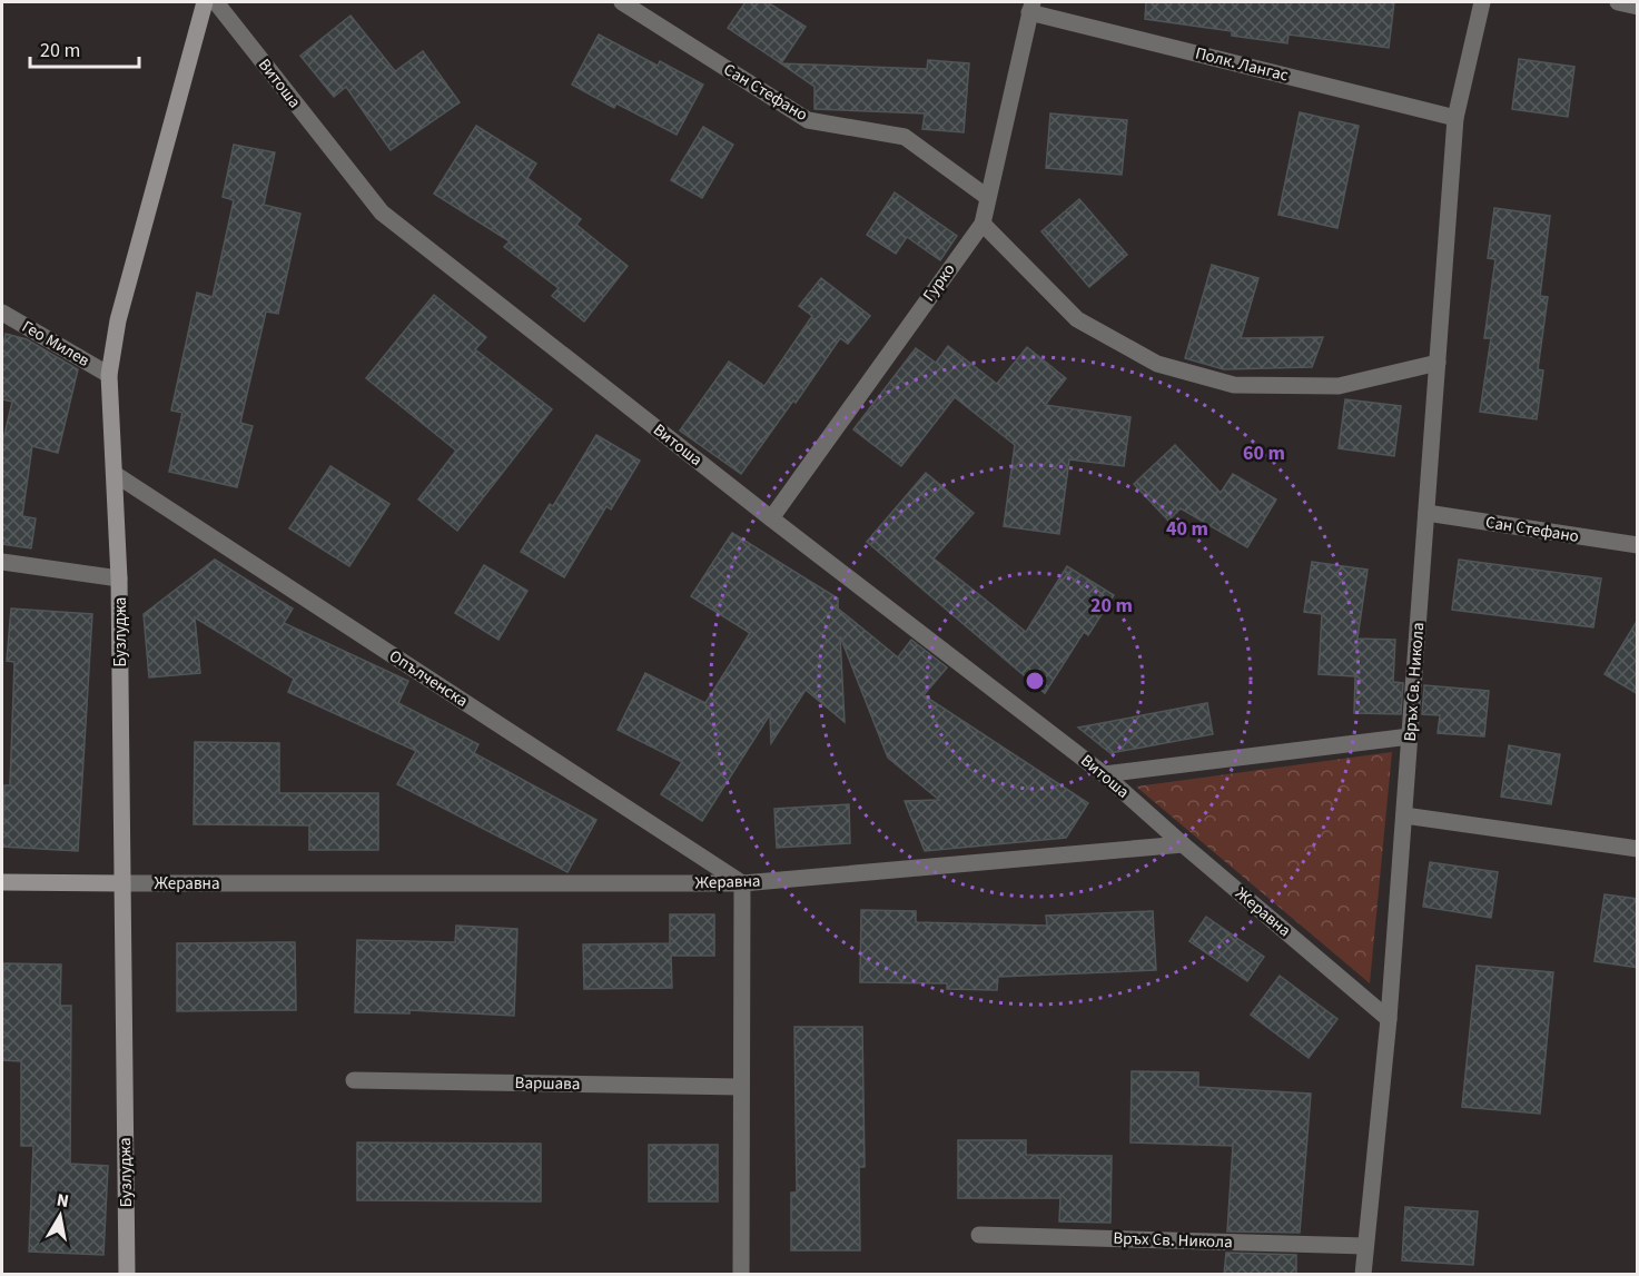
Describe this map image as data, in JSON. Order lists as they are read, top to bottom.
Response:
{
  "streets": {
    "street": [
      "Полк. Лангас",
      "Витоша",
      "Сан Стефано",
      "Гурко",
      "Гео Милев",
      "Бузлуджа",
      "Опълченска",
      "Връх Св. Никола",
      "Жеравна",
      "Варшава"
    ]
  },
  "crossings": [
    ["Полк. Лангас", "Гурко"],
    ["Полк. Лангас", "Връх Св. Никола"],
    ["Витоша", "Гурко"],
    ["Витоша", "Жеравна"],
    ["Сан Стефано", "Гурко"],
    ["Сан Стефано", "Връх Св. Никола"],
    ["Гео Милев", "Бузлуджа"],
    ["Бузлуджа", "Опълченска"],
    ["Бузлуджа", "Жеравна"],
    ["Опълченска", "Жеравна"],
    ["Връх Св. Никола", "Жеравна"]
  ],
  "scale_bar": "20 m",
  "north": "top",
  "rings": ["60 m", "40 m", "20 m"]
}
